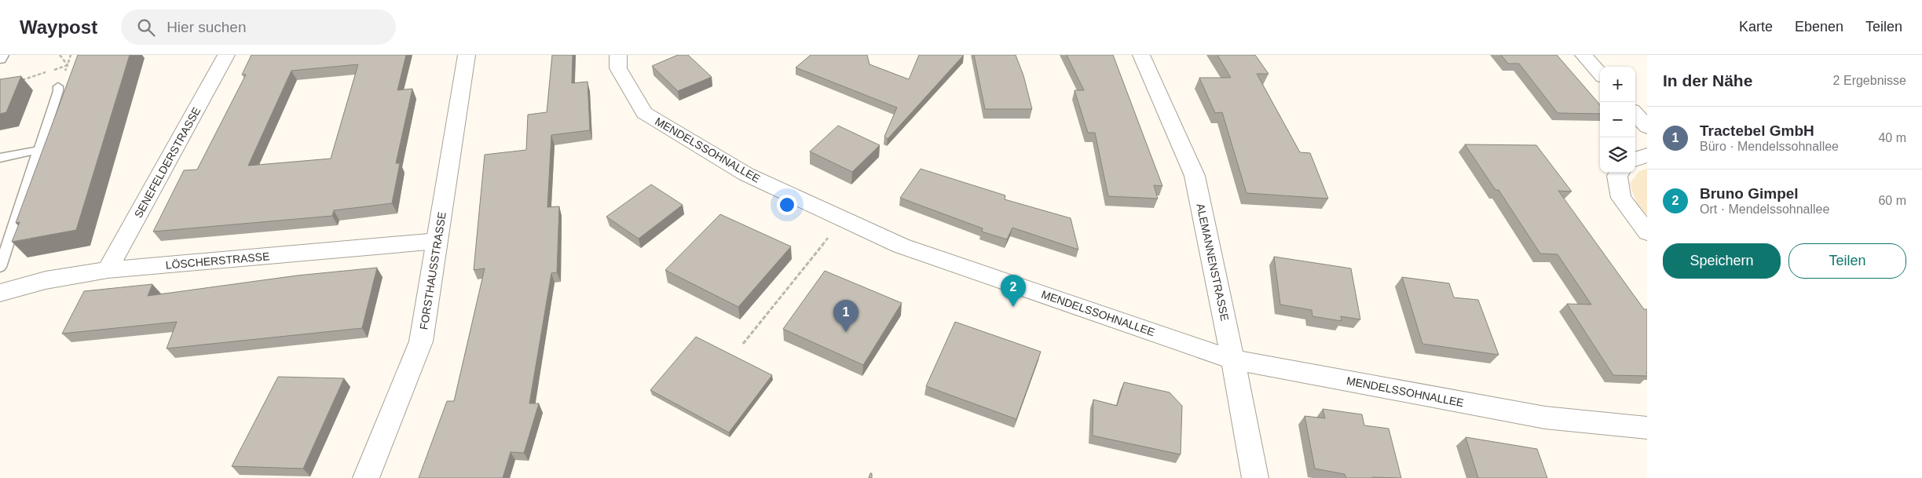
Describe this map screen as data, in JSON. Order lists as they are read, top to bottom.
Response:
{
  "streets": {
    "street": [
      "MENDELSSOHNALLEE",
      "SENEFELDERSTRASSE",
      "LÖSCHERSTRASSE",
      "ALEMANNENSTRASSE",
      "FORSTHAUSSTRASSE"
    ]
  },
  "crossings": [
    ["MENDELSSOHNALLEE", "ALEMANNENSTRASSE"],
    ["SENEFELDERSTRASSE", "LÖSCHERSTRASSE"],
    ["LÖSCHERSTRASSE", "FORSTHAUSSTRASSE"]
  ],
  "page": {
    "header": "Waypost",
    "search": "Hier suchen",
    "nav": ["Karte", "Ebenen", "Teilen"],
    "heading": ["In der Nähe", "2 Ergebnisse"],
    "map_buttons": ["+", "−"],
    "list": [
      {
        "mark": "1",
        "name": "Tractebel GmbH",
        "note": "Büro · Mendelssohnallee",
        "value": "40 m"
      },
      {
        "mark": "2",
        "name": "Bruno Gimpel",
        "note": "Ort · Mendelssohnallee",
        "value": "60 m"
      }
    ],
    "buttons": ["Speichern", "Teilen"],
    "pins": ["2", "1"]
  }
}
